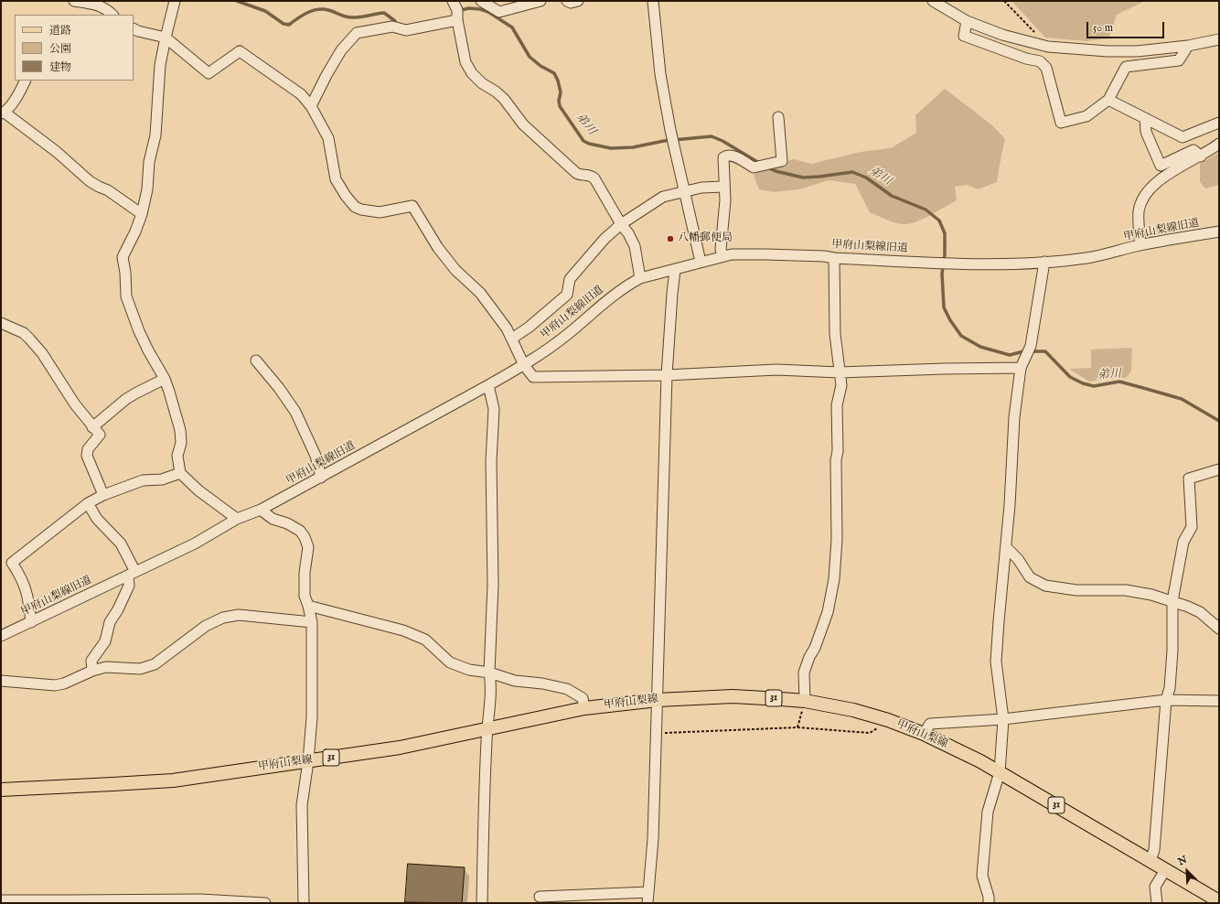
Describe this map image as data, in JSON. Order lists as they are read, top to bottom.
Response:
{
  "streets": {
    "main road": ["31", "甲府山梨線"],
    "street": ["甲府山梨線旧道"]
  },
  "water": ["弟川"],
  "places": ["八幡郵便局"],
  "legend": ["道路", "公園", "建物"],
  "scale_bar": "50 m",
  "north": "top left"
}
